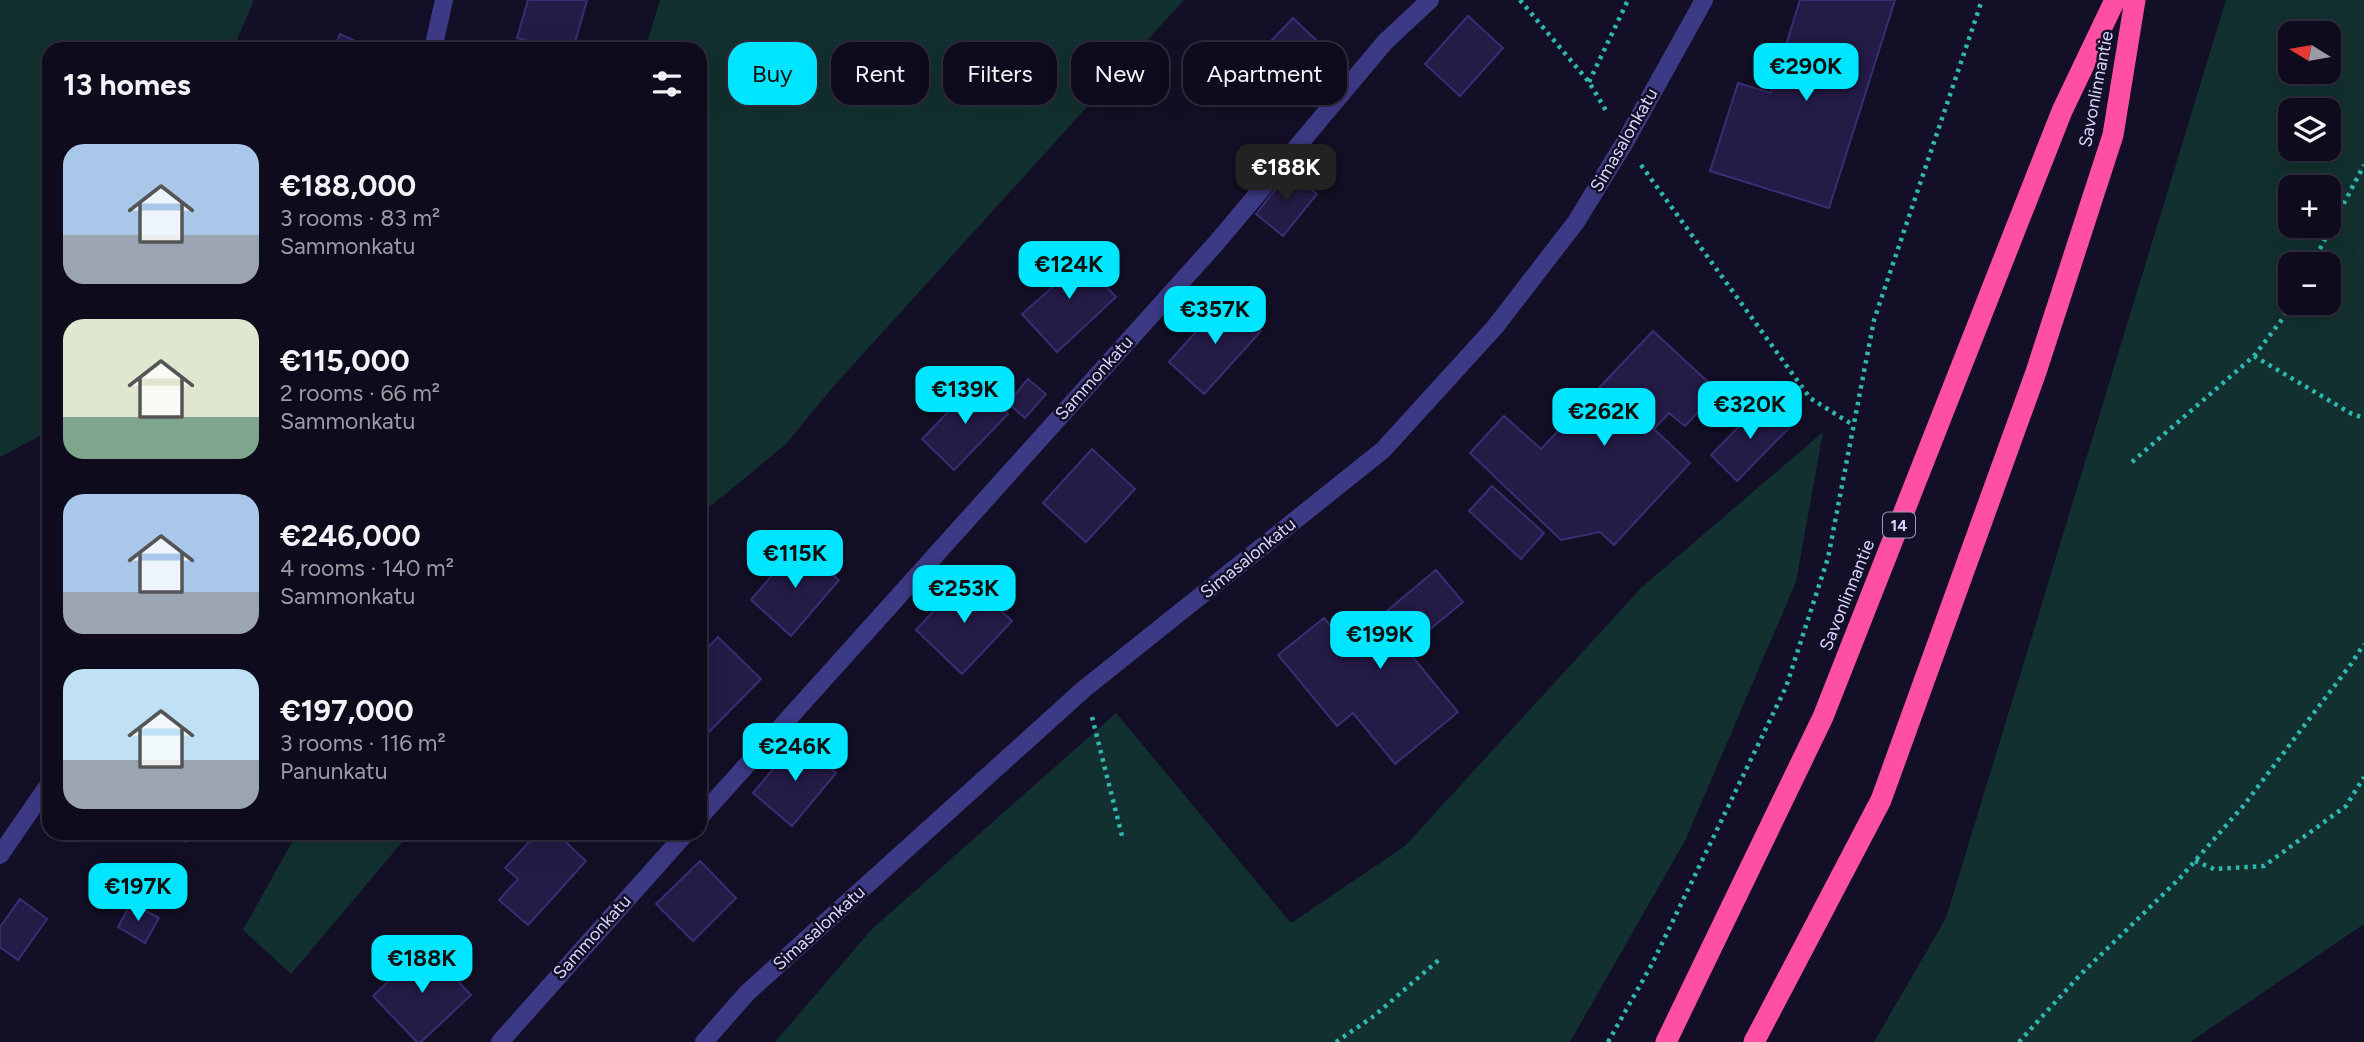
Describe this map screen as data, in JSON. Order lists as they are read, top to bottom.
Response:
{
  "streets": {
    "highway": ["Savonlinnantie", "14"],
    "street": ["Simasalonkatu", "Sammonkatu"]
  },
  "north": "left",
  "page": {
    "map_buttons": ["+", "−"],
    "chip": [
      "Buy",
      "Rent",
      "Filters",
      "New",
      "Apartment"
    ],
    "heading": "13 homes",
    "price": [
      "€290K",
      "€188K",
      "€124K",
      "€357K",
      "€139K",
      "€320K",
      "€262K",
      "€115K",
      "€253K",
      "€199K",
      "€246K",
      "€197K",
      "€188K"
    ],
    "list": [
      {
        "name": "€188,000",
        "note": "3 rooms · 83 m² · Sammonkatu"
      },
      {
        "name": "€115,000",
        "note": "2 rooms · 66 m² · Sammonkatu"
      },
      {
        "name": "€246,000",
        "note": "4 rooms · 140 m² · Sammonkatu"
      },
      {
        "name": "€197,000",
        "note": "3 rooms · 116 m² · Panunkatu"
      }
    ]
  }
}
